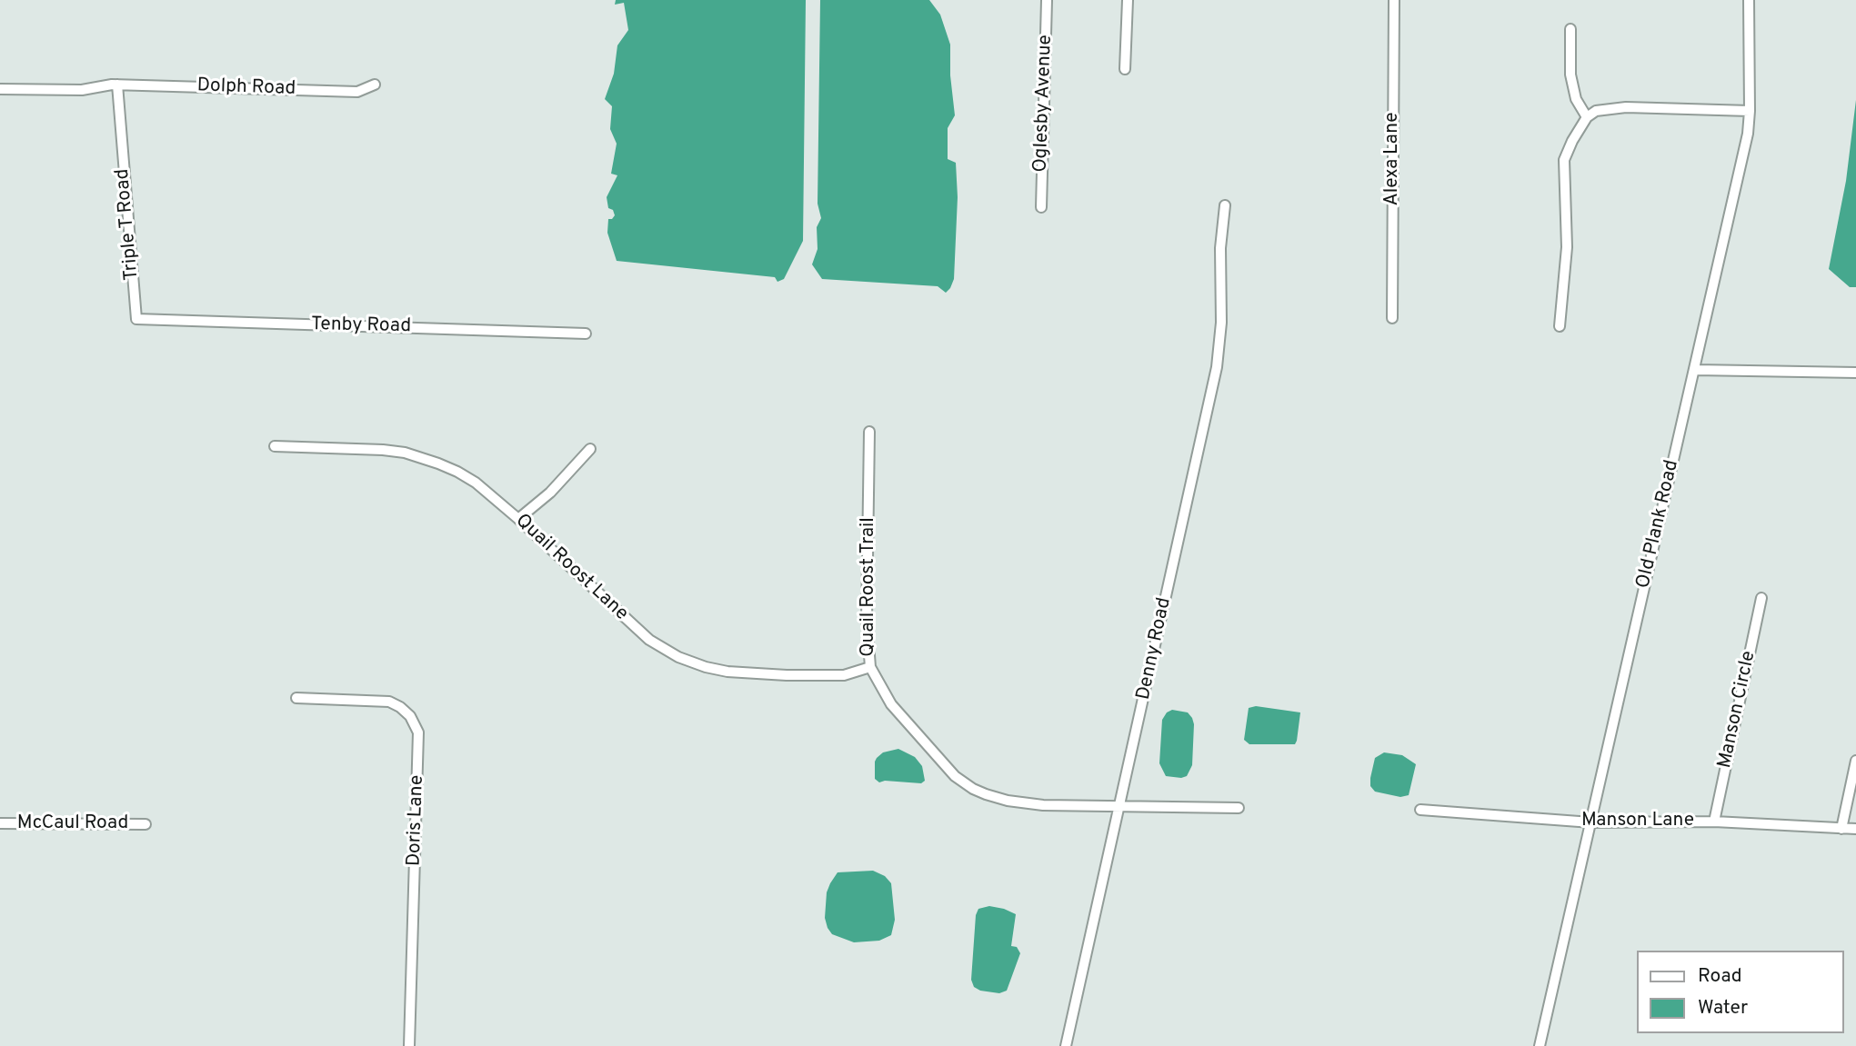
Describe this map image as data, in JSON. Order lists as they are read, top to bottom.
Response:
{
  "streets": {
    "street": [
      "Dolph Road",
      "Oglesby Avenue",
      "Alexa Lane",
      "Triple T Road",
      "Tenby Road",
      "Old Plank Road",
      "Quail Roost Lane",
      "Quail Roost Trail",
      "Denny Road",
      "Manson Circle",
      "Doris Lane",
      "Manson Lane",
      "McCaul Road"
    ]
  },
  "crossings": [
    ["Dolph Road", "Triple T Road"],
    ["Triple T Road", "Tenby Road"],
    ["Old Plank Road", "Manson Lane"],
    ["Quail Roost Lane", "Quail Roost Trail"],
    ["Quail Roost Trail", "Denny Road"],
    ["Manson Circle", "Manson Lane"]
  ],
  "legend": ["Road", "Water"]
}
